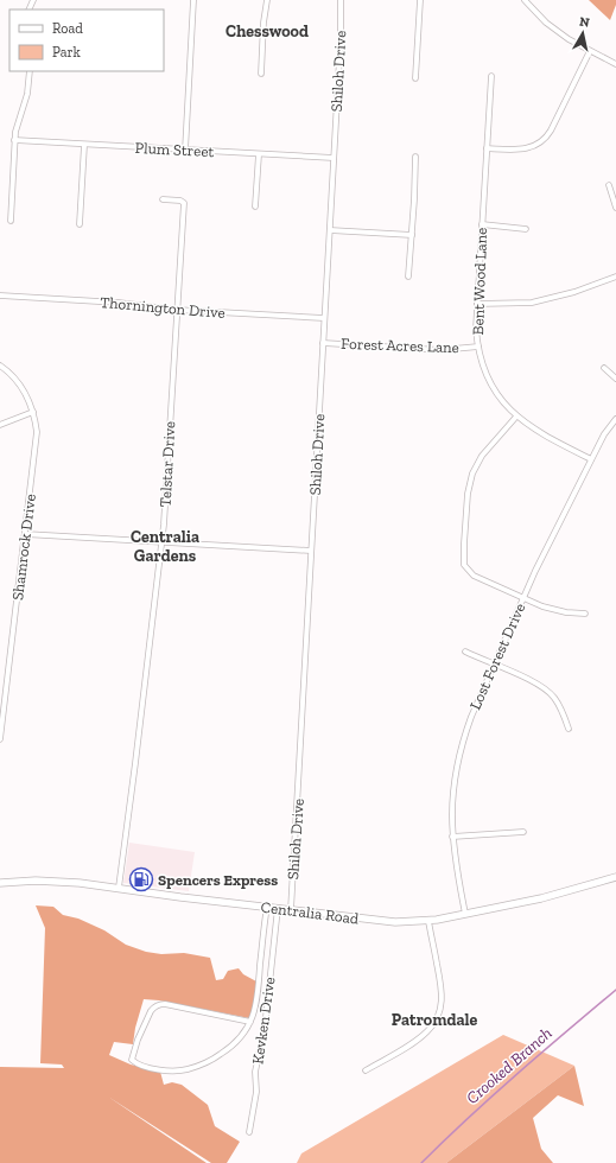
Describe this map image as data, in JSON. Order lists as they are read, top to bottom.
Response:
{
  "streets": {
    "main road": ["Centralia Road"],
    "street": [
      "Shiloh Drive",
      "Plum Street",
      "Bent Wood Lane",
      "Thornington Drive",
      "Forest Acres Lane",
      "Telstar Drive",
      "Shamrock Drive",
      "Lost Forest Drive",
      "Kevken Drive"
    ]
  },
  "crossings": [
    ["Shiloh Drive", "Plum Street"],
    ["Shiloh Drive", "Thornington Drive"],
    ["Shiloh Drive", "Forest Acres Lane"],
    ["Shiloh Drive", "Centralia Road"],
    ["Bent Wood Lane", "Forest Acres Lane"],
    ["Bent Wood Lane", "Lost Forest Drive"],
    ["Thornington Drive", "Telstar Drive"],
    ["Telstar Drive", "Centralia Road"],
    ["Lost Forest Drive", "Centralia Road"],
    ["Centralia Road", "Kevken Drive"]
  ],
  "districts": ["Chesswood", "Centralia Gardens", "Patromdale"],
  "water": ["Crooked Branch"],
  "places": {
    "fuel station": ["Spencers Express"]
  },
  "legend": ["Road", "Park"],
  "north": "top"
}
